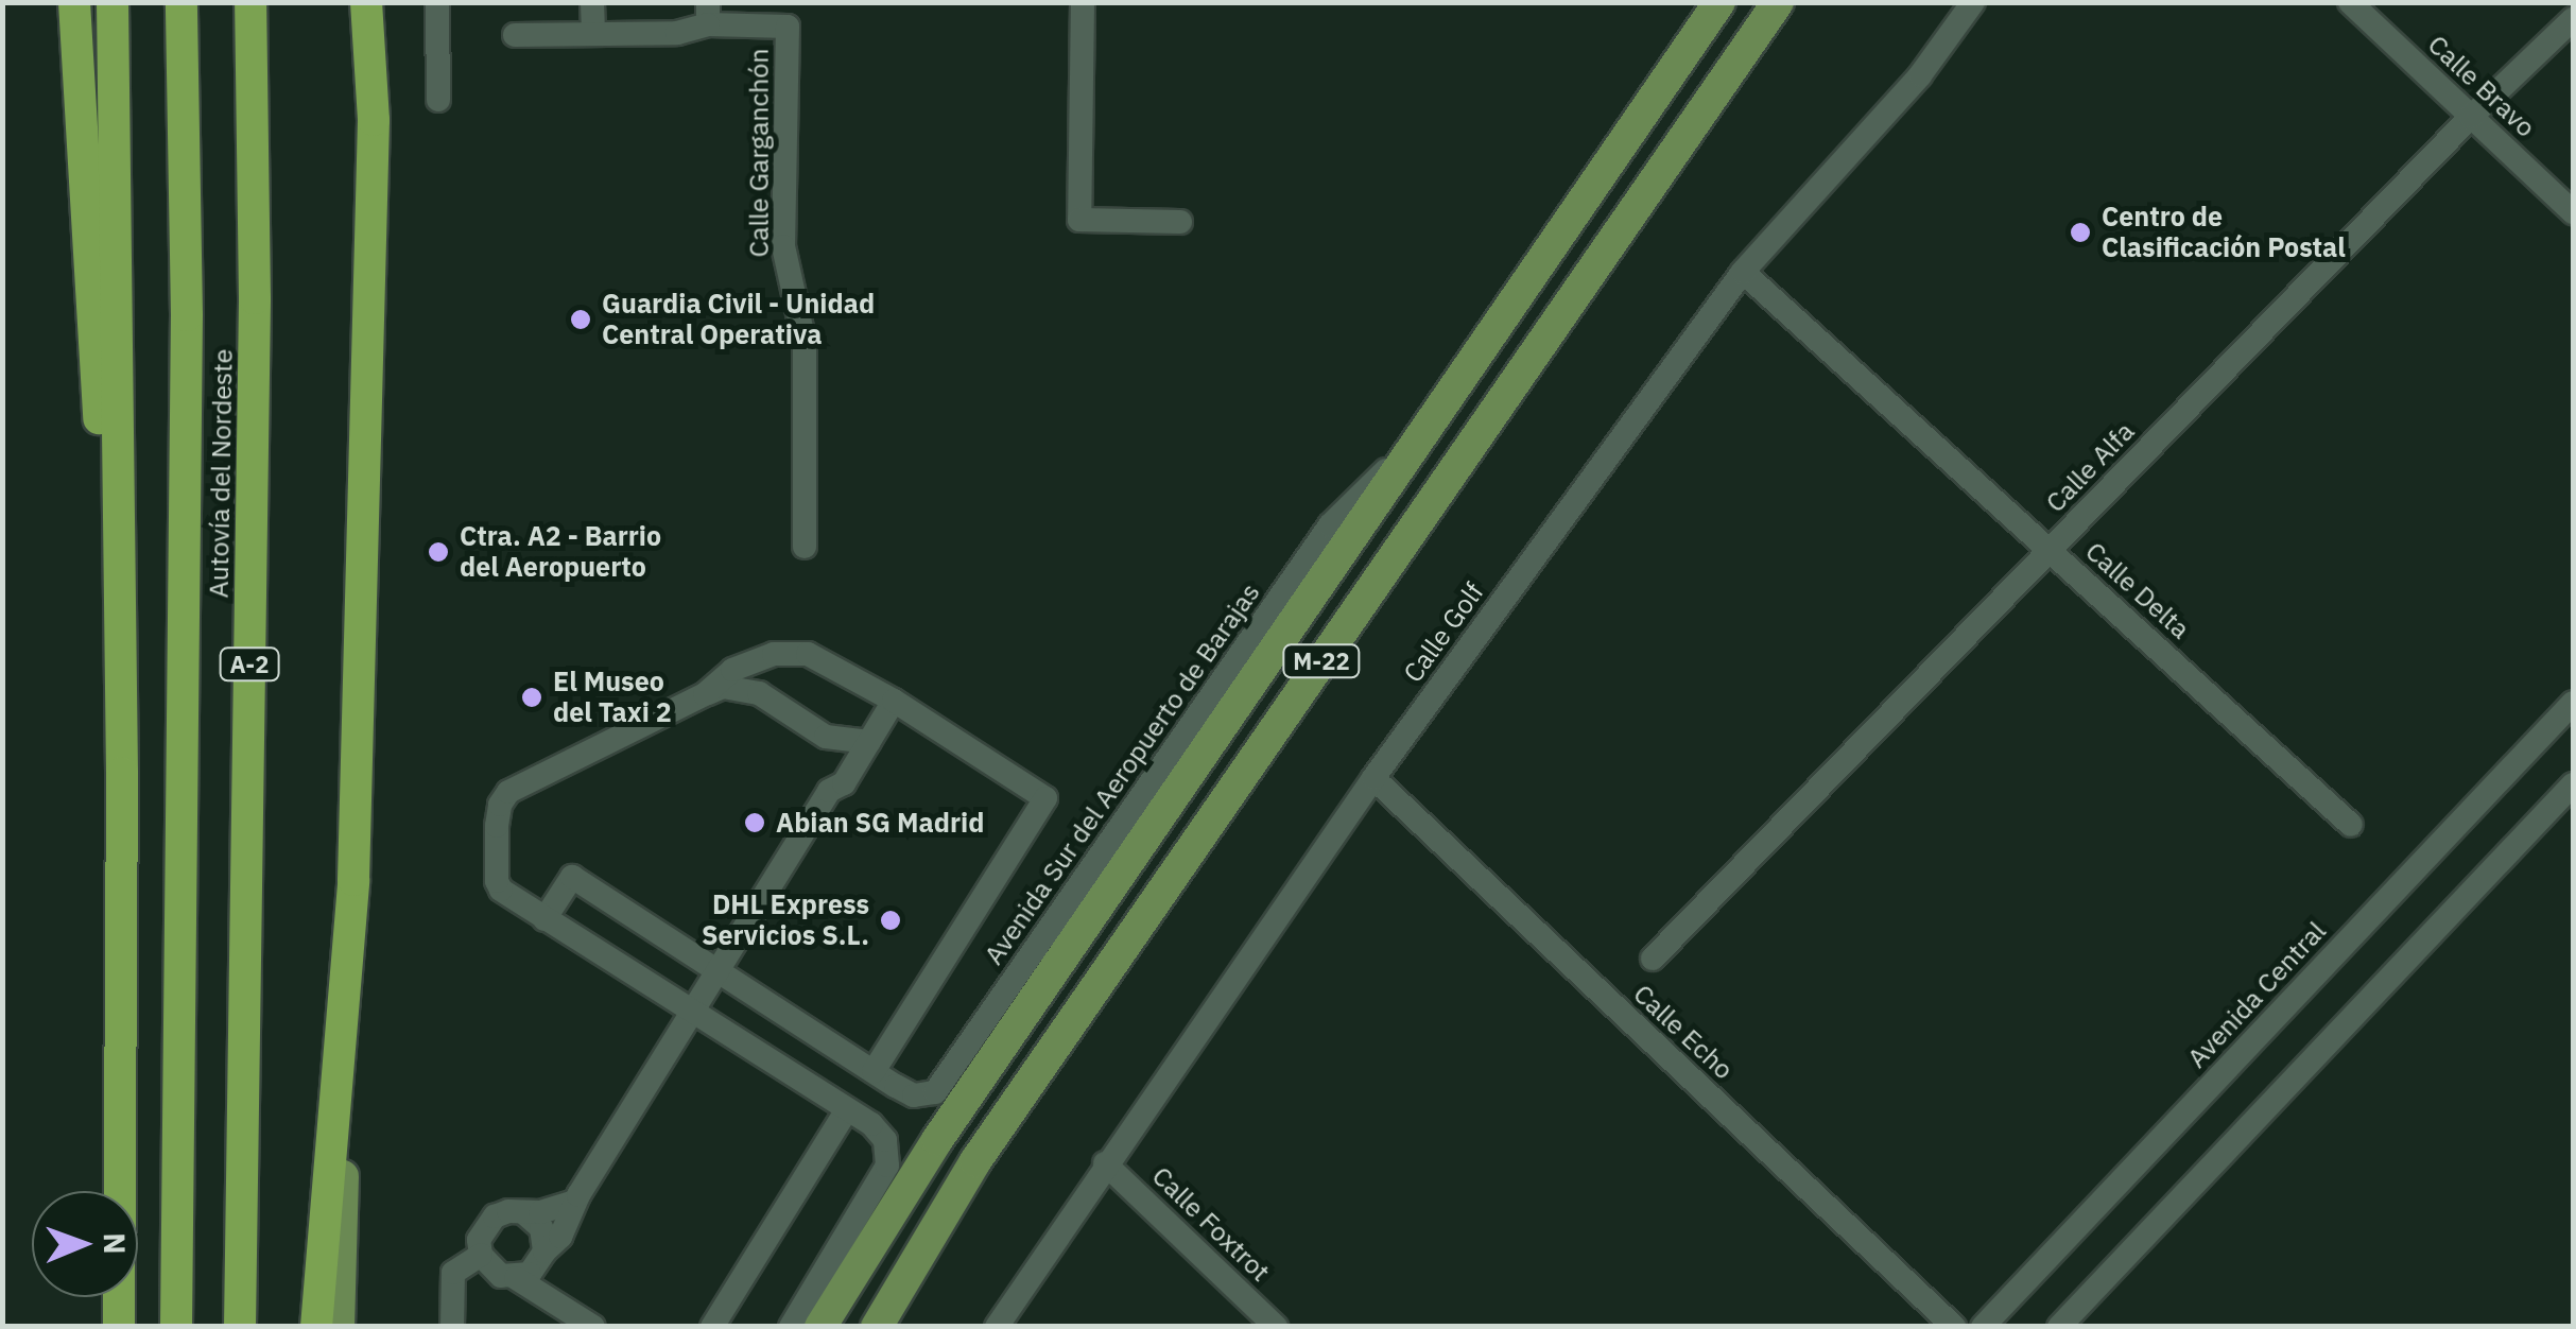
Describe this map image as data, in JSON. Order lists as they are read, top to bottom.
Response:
{
  "streets": {
    "highway": ["Autovía del Nordeste", "A-2"],
    "main road": ["M-22"],
    "street": [
      "Calle Bravo",
      "Calle Garganchón",
      "Calle Alfa",
      "Calle Delta",
      "Calle Golf",
      "Avenida Sur del Aeropuerto de Barajas",
      "Avenida Central",
      "Calle Echo",
      "Calle Foxtrot"
    ]
  },
  "crossings": [
    ["Calle Bravo", "Calle Alfa"],
    ["Calle Alfa", "Calle Delta"],
    ["Calle Delta", "Calle Golf"],
    ["Calle Golf", "Calle Echo"],
    ["Calle Golf", "Calle Foxtrot"],
    ["M-22", "Avenida Sur del Aeropuerto de Barajas"]
  ],
  "places": [
    "Centro de Clasificación Postal",
    "Guardia Civil - Unidad Central Operativa",
    "Ctra. A2 - Barrio del Aeropuerto",
    "El Museo del Taxi 2",
    "Abian SG Madrid",
    "DHL Express Servicios S.L."
  ],
  "north": "right"
}
